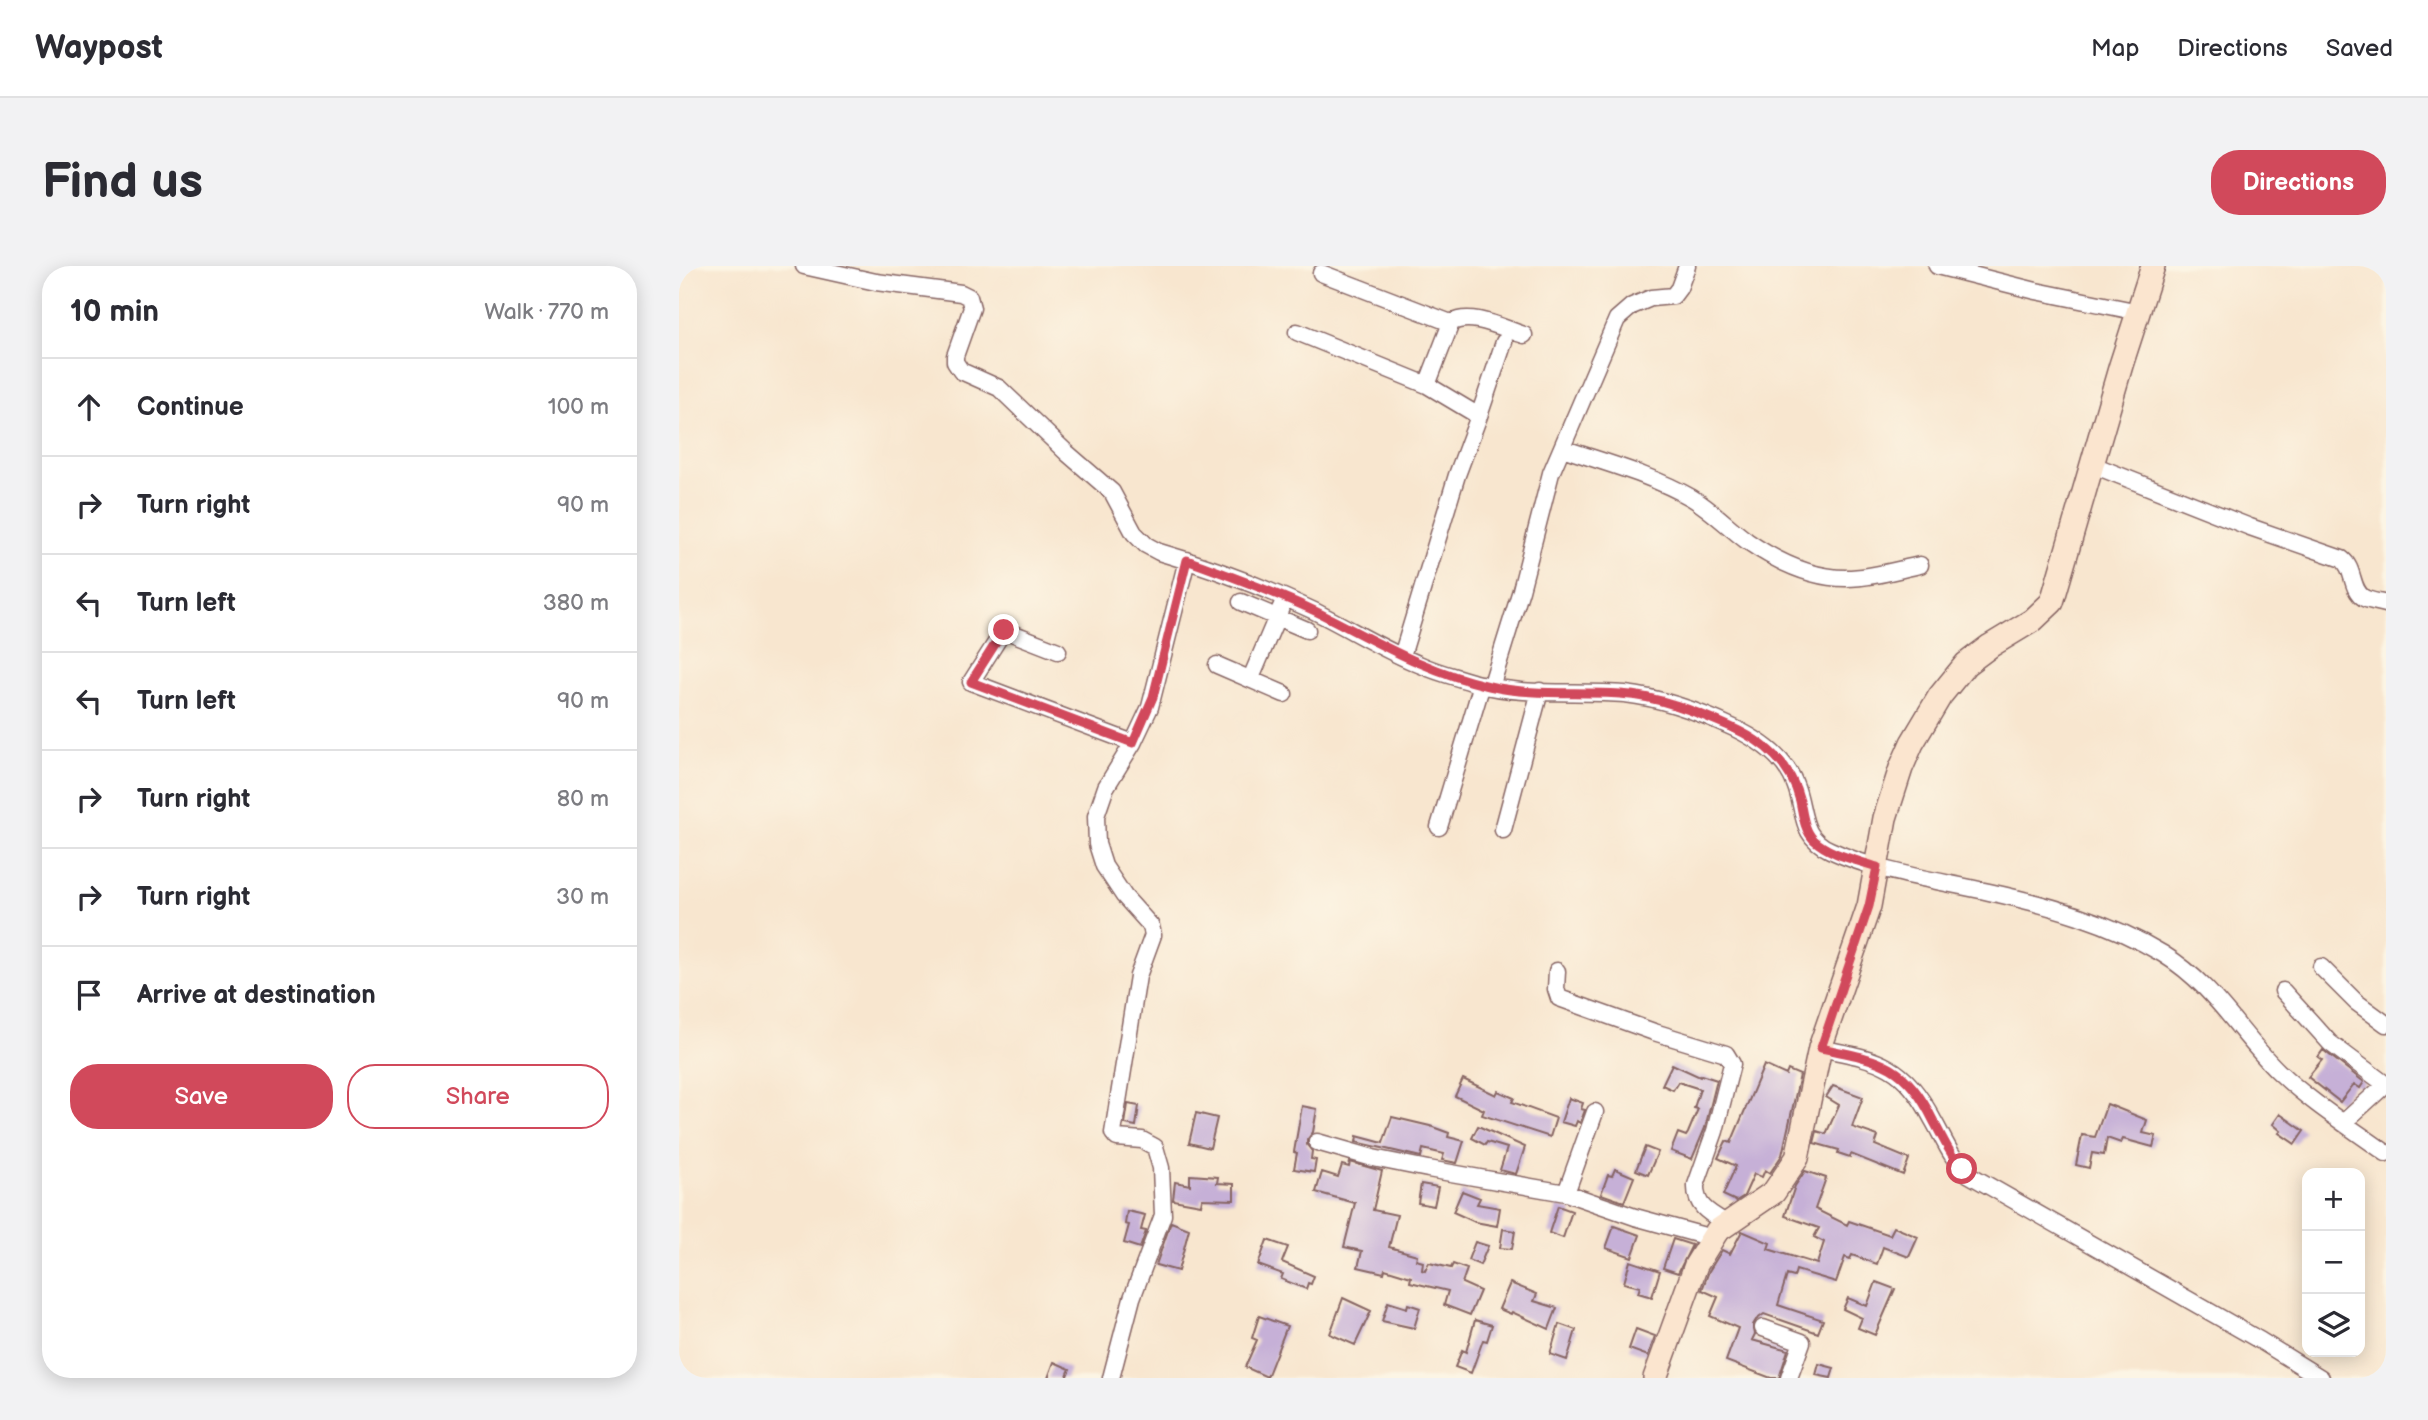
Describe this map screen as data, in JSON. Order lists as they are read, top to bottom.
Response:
{
  "page": {
    "header": "Waypost",
    "nav": ["Map", "Directions", "Saved"],
    "buttons": [
      "Directions",
      ["Save", "Share"]
    ],
    "title": "Find us",
    "heading": ["10 min", "Walk · 770 m"],
    "list": [
      ["Continue", "100 m"],
      ["Turn right", "90 m"],
      ["Turn left", "380 m"],
      ["Turn left", "90 m"],
      ["Turn right", "80 m"],
      ["Turn right", "30 m"],
      "Arrive at destination"
    ],
    "map_buttons": ["+", "−"]
  }
}
